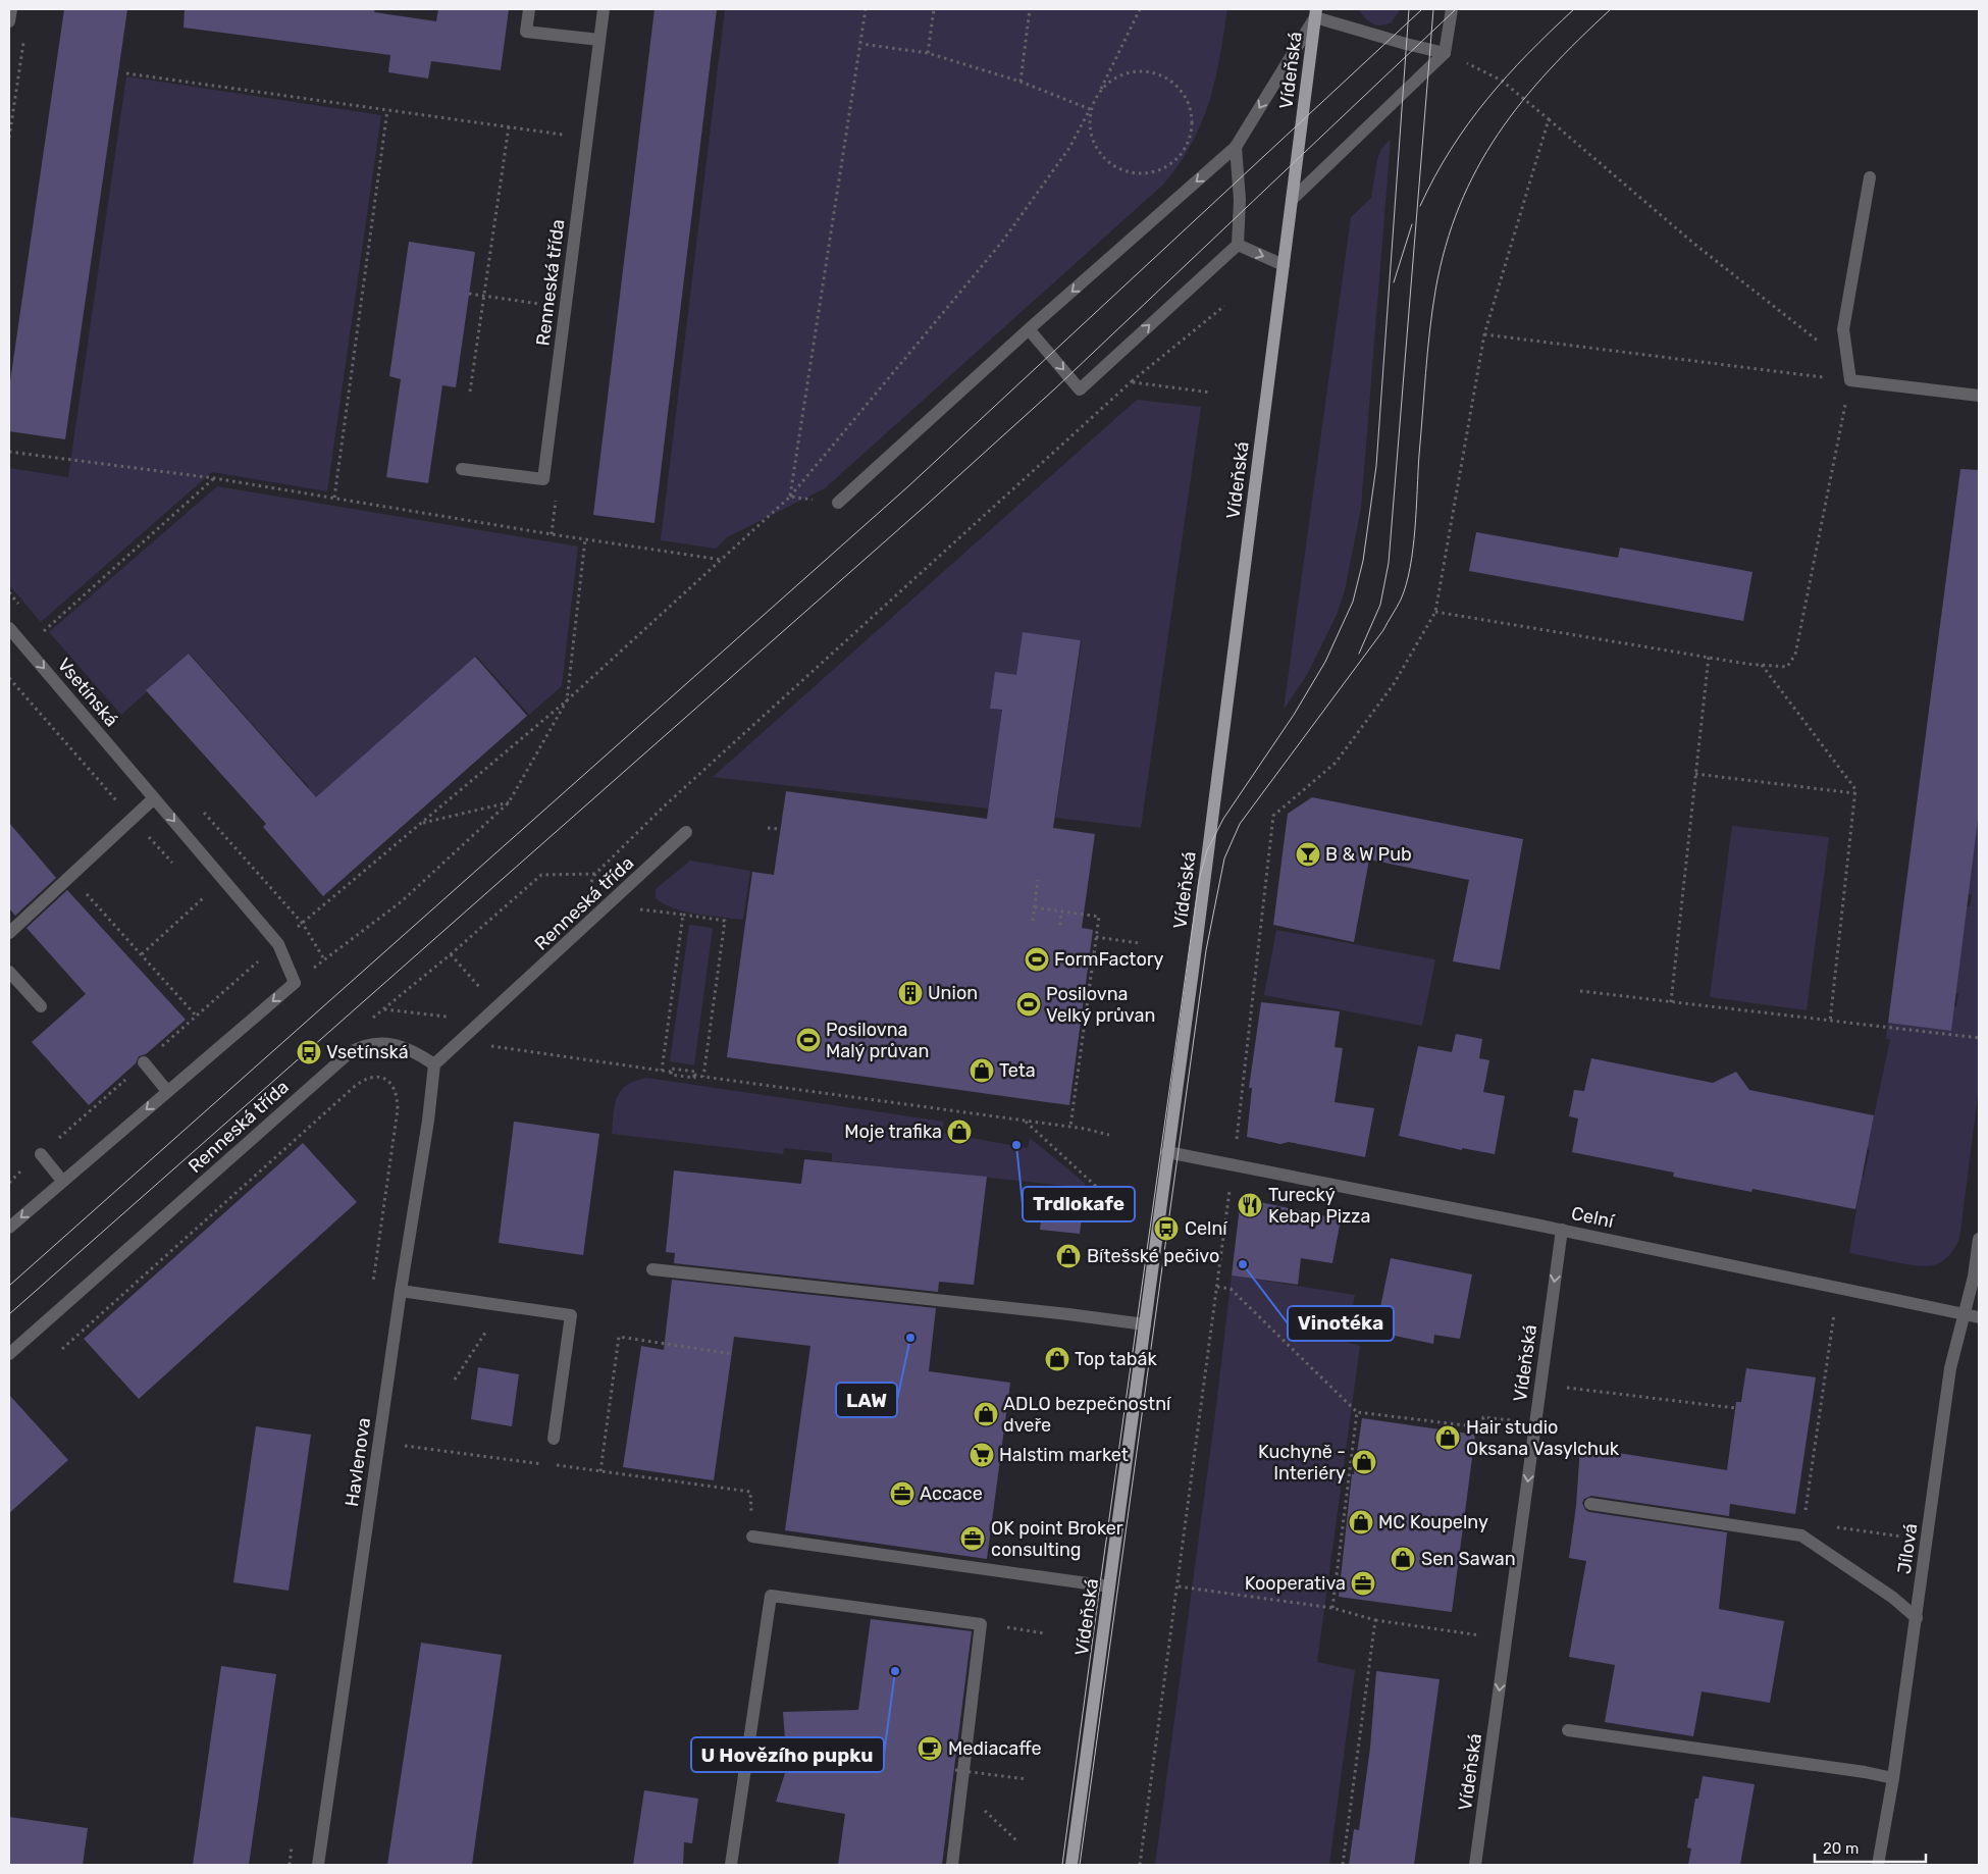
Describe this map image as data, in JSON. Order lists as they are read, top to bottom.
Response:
{
  "streets": {
    "main road": ["Vídeňská"],
    "street": [
      "Renneská třída",
      "Vsetínská",
      "Celní",
      "Havlenova",
      "Jílová"
    ]
  },
  "crossings": [
    ["Vídeňská", "Celní"],
    ["Renneská třída", "Havlenova"],
    ["Celní", "Jílová"]
  ],
  "one_way": ["Vsetínská"],
  "places": {
    "bar": ["B & W Pub"],
    "sports": ["FormFactory", "Posilovna Velký průvan", "Posilovna Malý průvan"],
    "building": ["Union"],
    "bus stop": ["Vsetínská", "Celní"],
    "shop": [
      "Teta",
      "Moje trafika",
      "Bítešské pečivo",
      "Top tabák",
      "ADLO bezpečnostní dveře",
      "Hair studio Oksana Vasylchuk",
      "Kuchyně - Interiéry",
      "MC Koupelny",
      "Sen Sawan"
    ],
    "other": [
      "Trdlokafe",
      "Vinotéka",
      "LAW",
      "U Hovězího pupku"
    ],
    "restaurant": ["Turecký Kebap Pizza"],
    "supermarket": ["Halstim market"],
    "office": ["Accace", "OK point Broker consulting", "Kooperativa"],
    "cafe": ["Mediacaffe"]
  },
  "scale_bar": "20 m"
}
